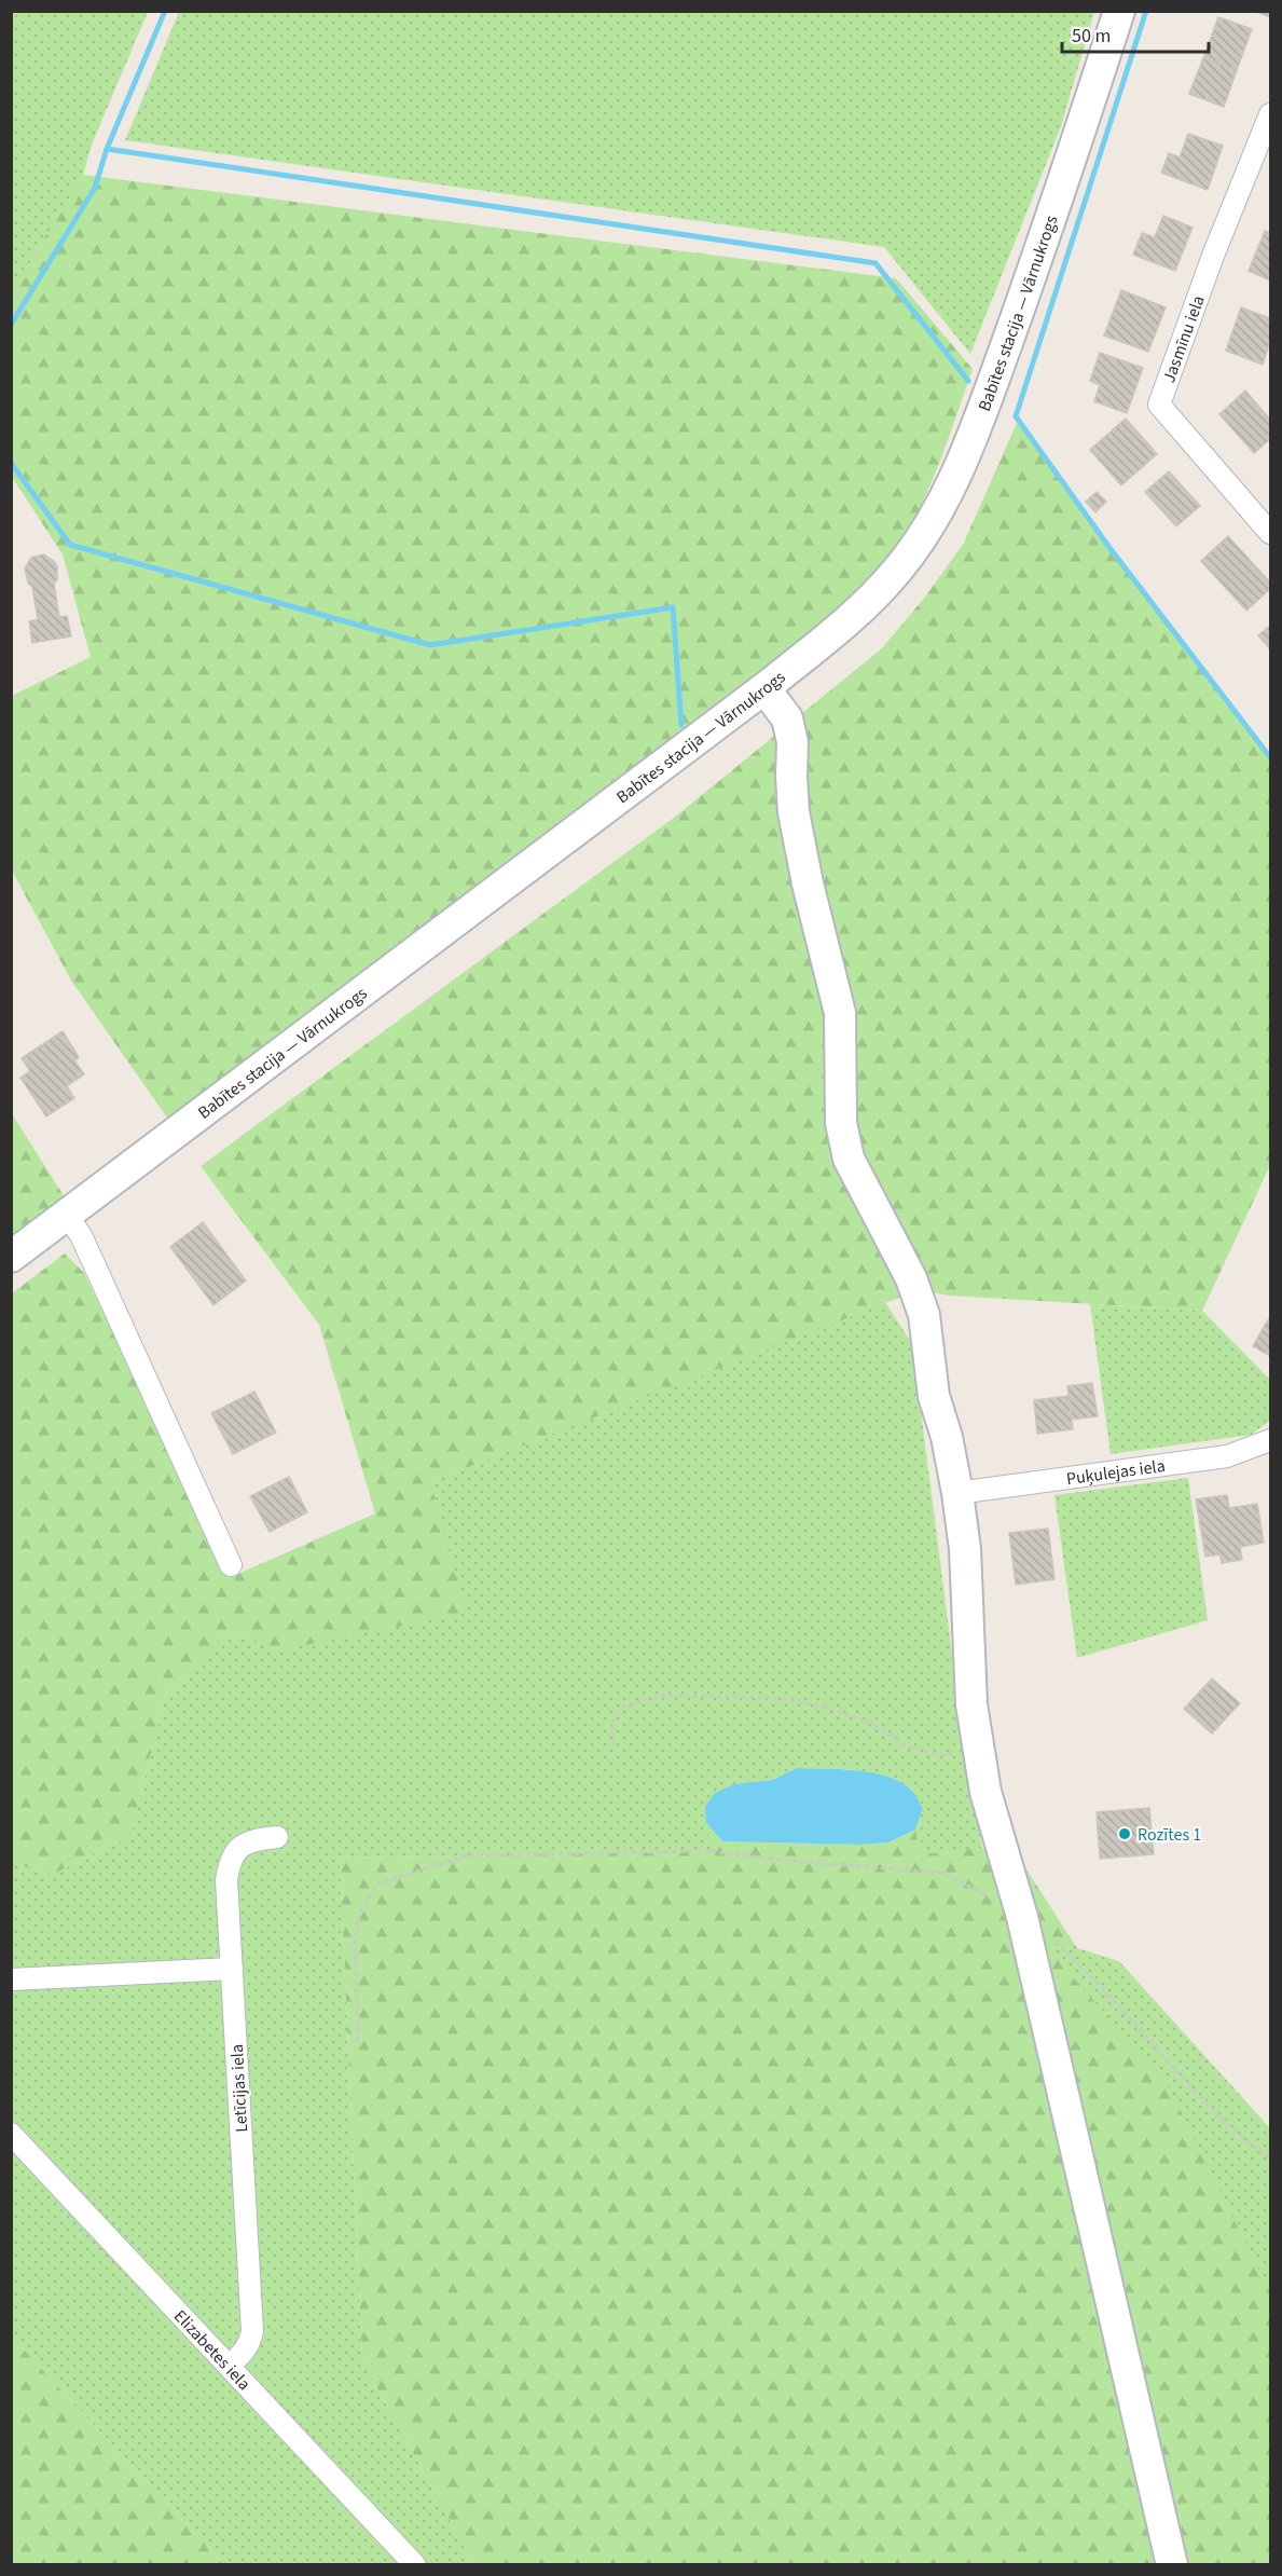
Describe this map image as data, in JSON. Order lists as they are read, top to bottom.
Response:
{
  "streets": {
    "street": [
      "Babītes stacija — Vārnukrogs",
      "Jasmīnu iela",
      "Puķulejas iela",
      "Letīcijas iela",
      "Elizabetes iela"
    ]
  },
  "crossings": [
    ["Letīcijas iela", "Elizabetes iela"]
  ],
  "places": ["Rozītes 1"],
  "scale_bar": "50 m"
}
